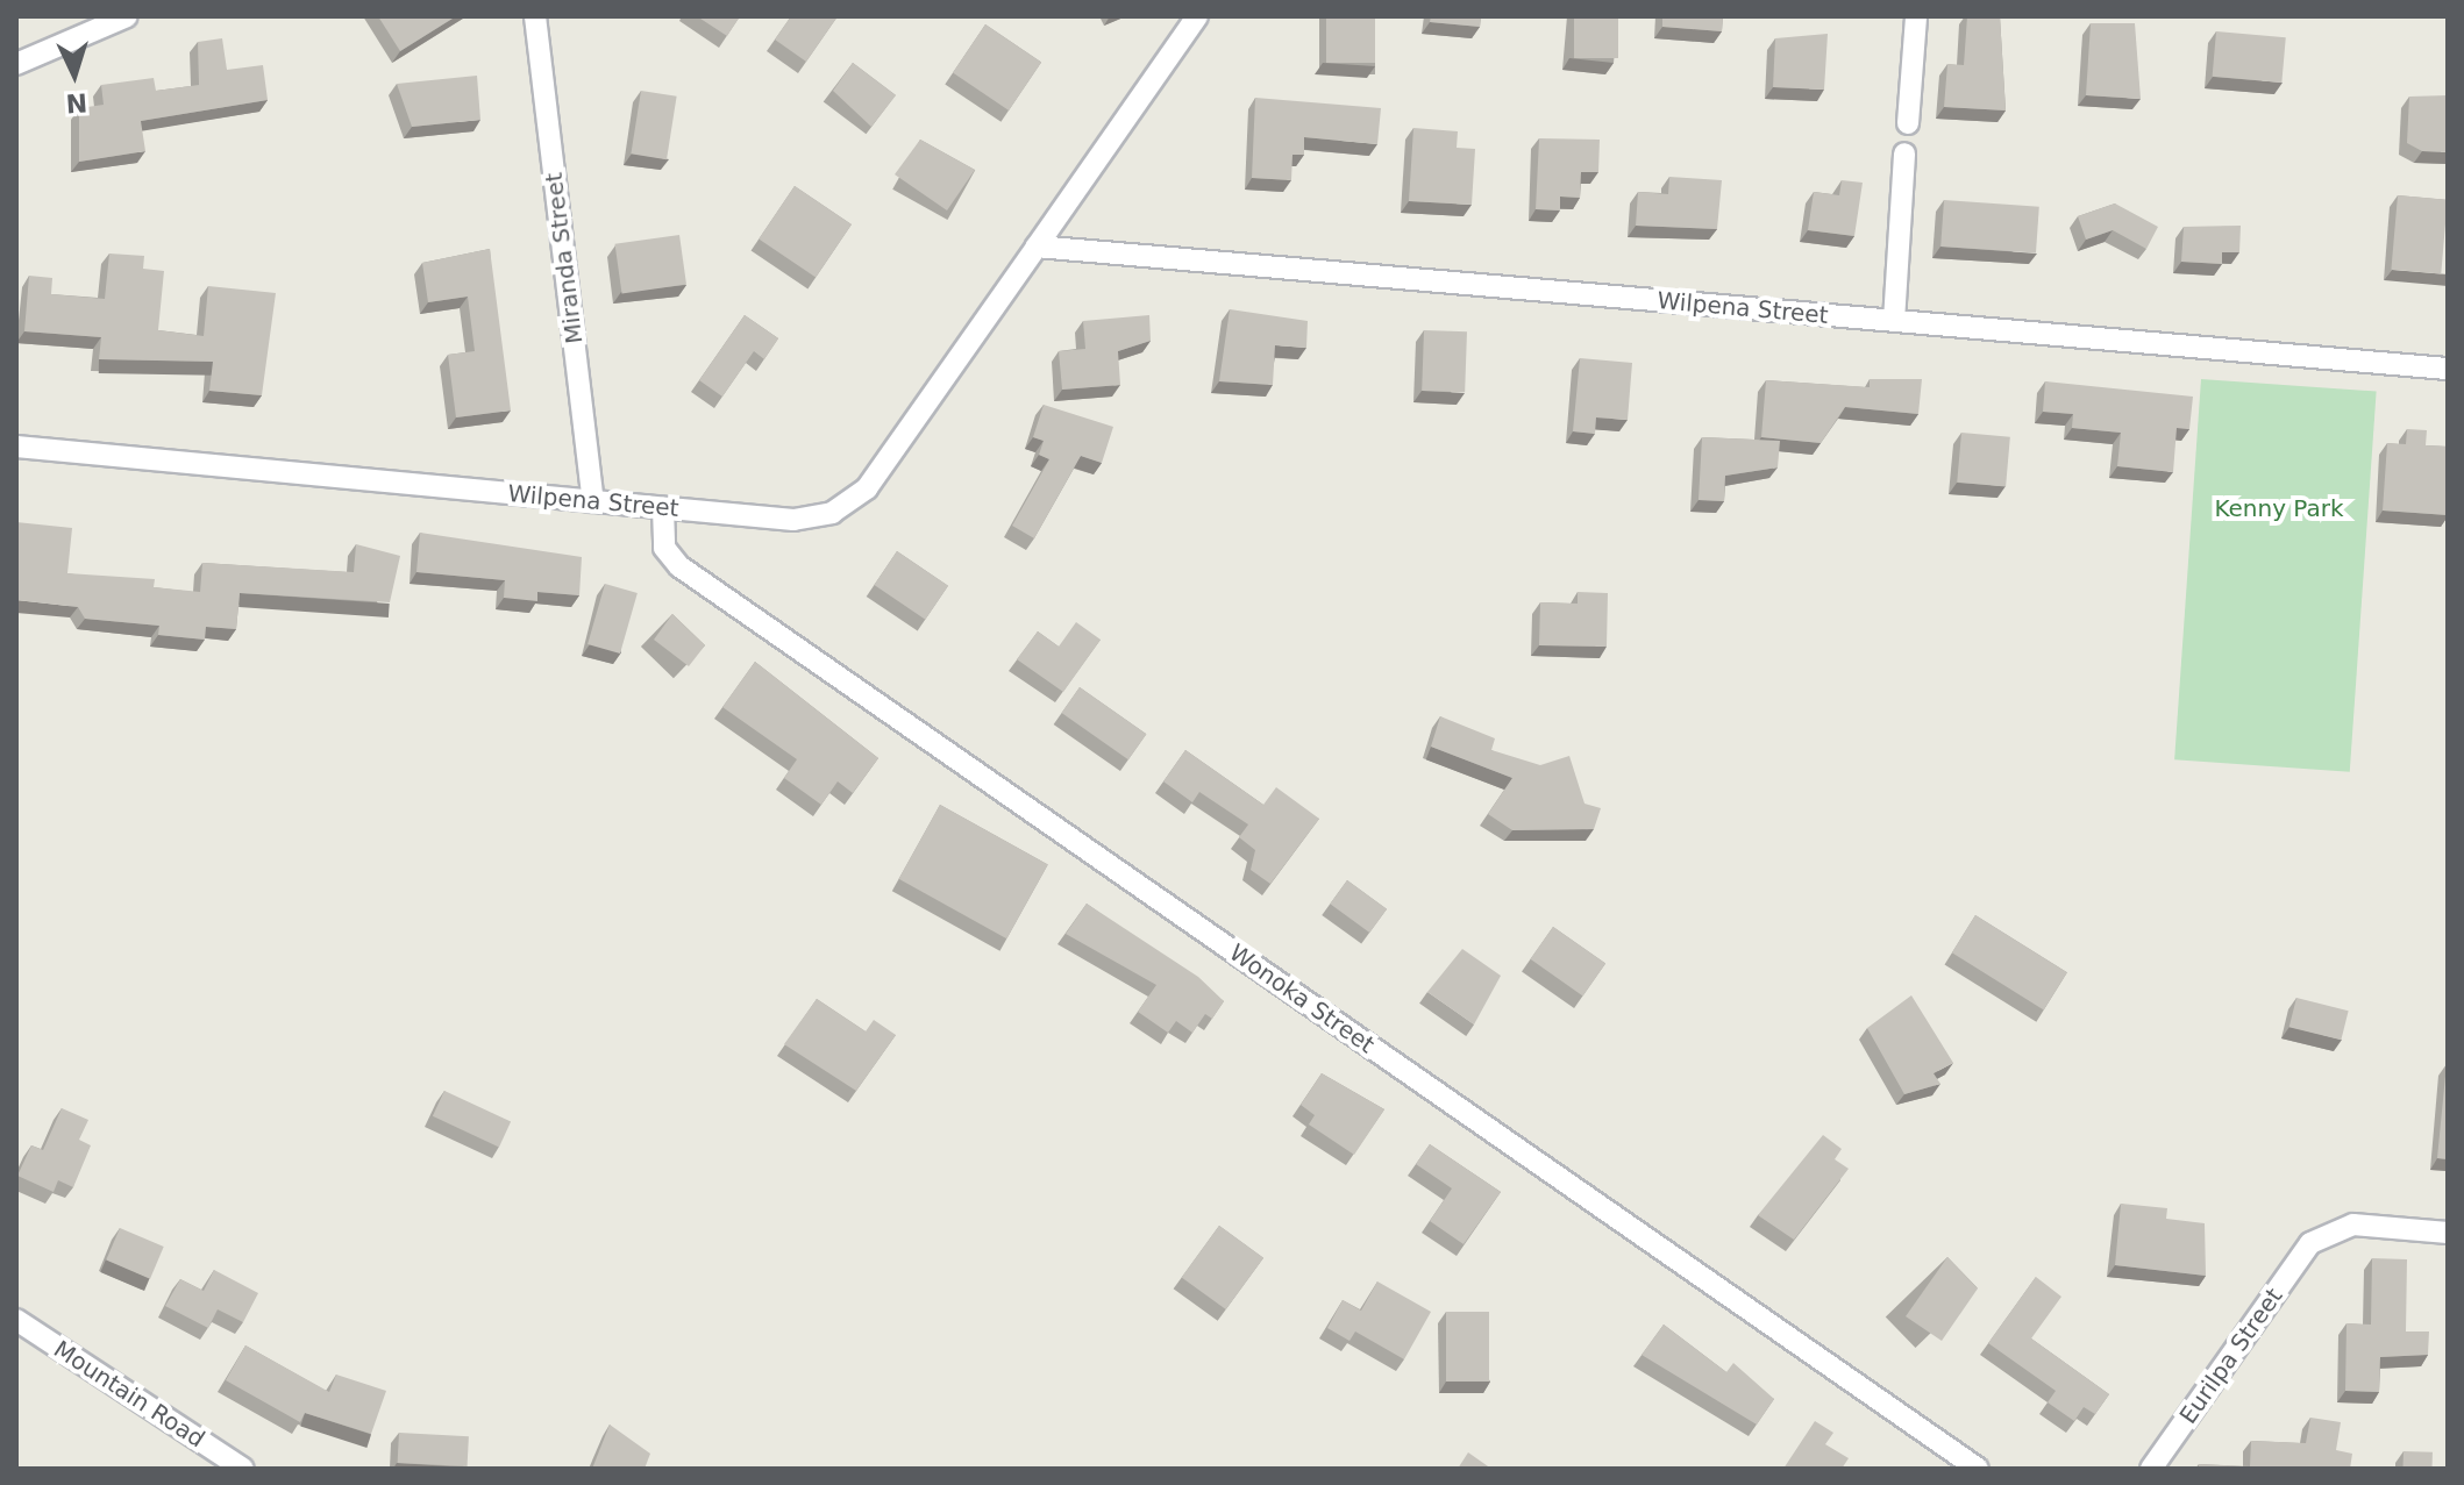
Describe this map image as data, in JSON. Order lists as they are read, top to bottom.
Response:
{
  "streets": {
    "street": [
      "Miranda Street",
      "Wilpena Street",
      "Wonoka Street",
      "Eurilpa Street",
      "Mountain Road"
    ]
  },
  "crossings": [
    ["Miranda Street", "Wilpena Street"],
    ["Wilpena Street", "Wonoka Street"]
  ],
  "parks": ["Kenny Park"],
  "north": "bottom"
}
